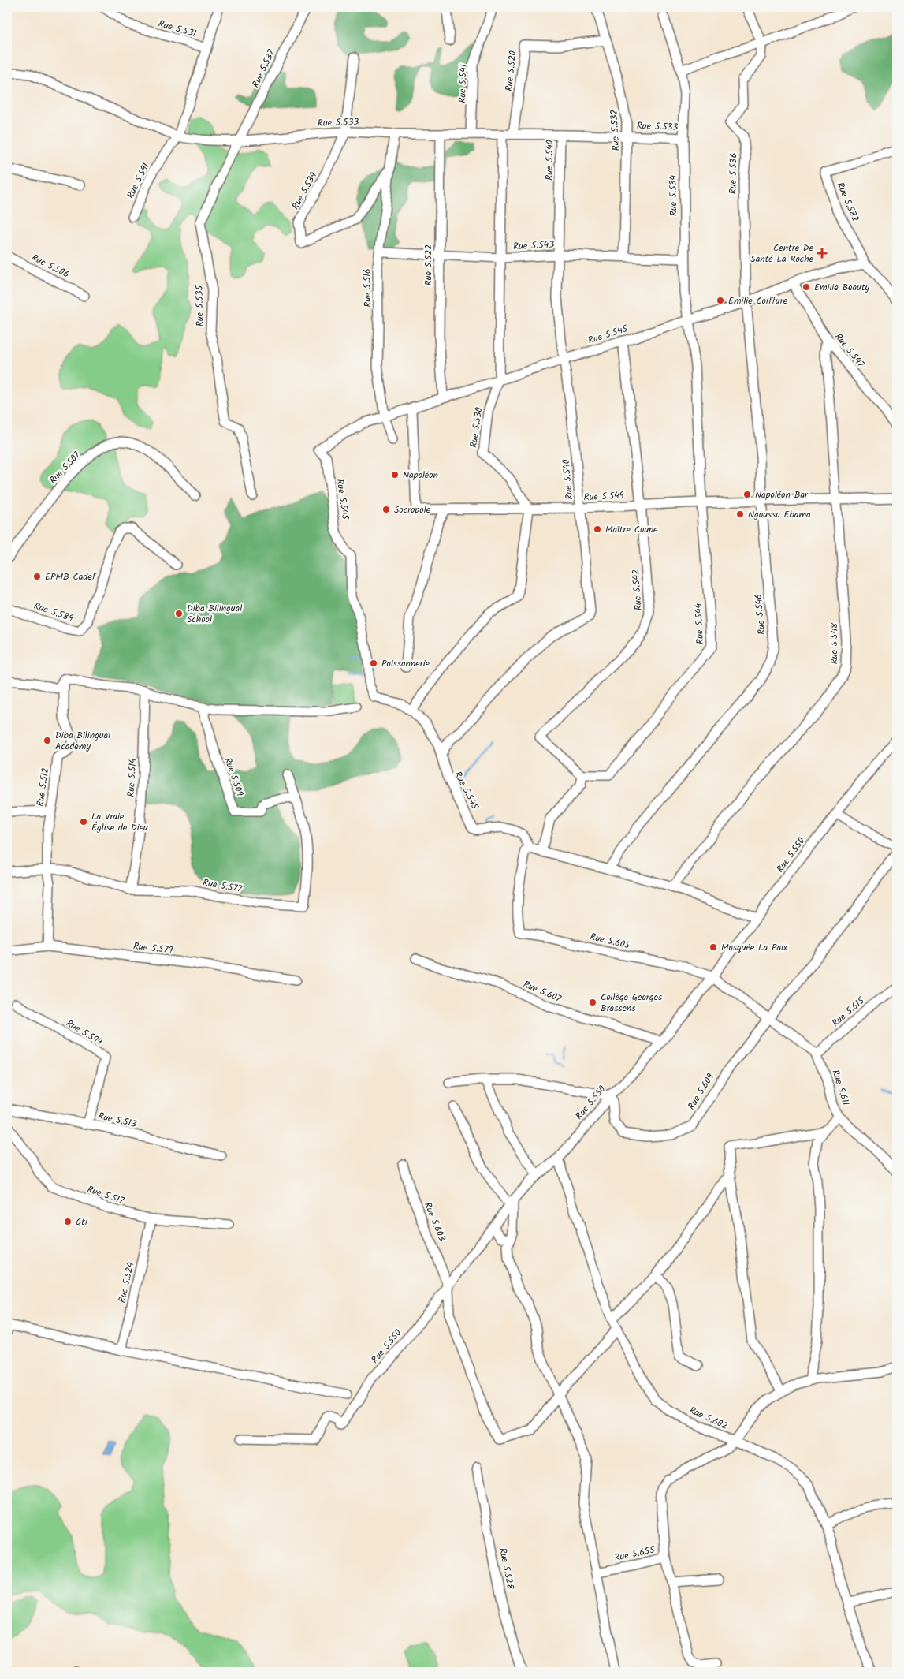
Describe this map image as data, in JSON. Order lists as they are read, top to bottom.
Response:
{
  "streets": {
    "street": [
      "Rue 5.531",
      "Rue 5.537",
      "Rue 5.520",
      "Rue 5.541",
      "Rue 5.533",
      "Rue 5.532",
      "Rue 5.540",
      "Rue 5.536",
      "Rue 5.591",
      "Rue 5.539",
      "Rue 5.534",
      "Rue 5.582",
      "Rue 5.543",
      "Rue 5.522",
      "Rue 5.506",
      "Rue 5.516",
      "Rue 5.535",
      "Rue 5.545",
      "Rue 5.547",
      "Rue 5.530",
      "Rue 5.507",
      "Rue 5.549",
      "Rue 5.542",
      "Rue 5.589",
      "Rue 5.546",
      "Rue 5.544",
      "Rue 5.548",
      "Rue 5.509",
      "Rue 5.514",
      "Rue 5.512",
      "Rue 5.550",
      "Rue 5.577",
      "Rue 5.605",
      "Rue 5.579",
      "Rue 5.607",
      "Rue 5.615",
      "Rue 5.599",
      "Rue 5.611",
      "Rue 5.609",
      "Rue 5.513",
      "Rue 5.517",
      "Rue 5.603",
      "Rue 5.524",
      "Rue 5.602",
      "Rue 5.655",
      "Rue 5.528"
    ]
  },
  "crossings": [
    ["Rue 5.537", "Rue 5.533"],
    ["Rue 5.537", "Rue 5.535"],
    ["Rue 5.520", "Rue 5.533"],
    ["Rue 5.520", "Rue 5.532"],
    ["Rue 5.541", "Rue 5.533"],
    ["Rue 5.533", "Rue 5.532"],
    ["Rue 5.533", "Rue 5.540"],
    ["Rue 5.533", "Rue 5.591"],
    ["Rue 5.533", "Rue 5.539"],
    ["Rue 5.533", "Rue 5.534"],
    ["Rue 5.533", "Rue 5.522"],
    ["Rue 5.533", "Rue 5.516"],
    ["Rue 5.533", "Rue 5.535"],
    ["Rue 5.533", "Rue 5.530"],
    ["Rue 5.532", "Rue 5.543"],
    ["Rue 5.540", "Rue 5.543"],
    ["Rue 5.540", "Rue 5.545"],
    ["Rue 5.540", "Rue 5.549"],
    ["Rue 5.536", "Rue 5.545"],
    ["Rue 5.536", "Rue 5.546"],
    ["Rue 5.539", "Rue 5.516"],
    ["Rue 5.534", "Rue 5.543"],
    ["Rue 5.534", "Rue 5.545"],
    ["Rue 5.534", "Rue 5.544"],
    ["Rue 5.582", "Rue 5.545"],
    ["Rue 5.543", "Rue 5.522"],
    ["Rue 5.543", "Rue 5.530"],
    ["Rue 5.522", "Rue 5.545"],
    ["Rue 5.516", "Rue 5.545"],
    ["Rue 5.545", "Rue 5.547"],
    ["Rue 5.545", "Rue 5.530"],
    ["Rue 5.545", "Rue 5.549"],
    ["Rue 5.545", "Rue 5.542"],
    ["Rue 5.545", "Rue 5.546"],
    ["Rue 5.545", "Rue 5.544"],
    ["Rue 5.545", "Rue 5.605"],
    ["Rue 5.547", "Rue 5.548"],
    ["Rue 5.530", "Rue 5.549"],
    ["Rue 5.549", "Rue 5.542"],
    ["Rue 5.549", "Rue 5.546"],
    ["Rue 5.549", "Rue 5.544"],
    ["Rue 5.549", "Rue 5.548"],
    ["Rue 5.542", "Rue 5.544"],
    ["Rue 5.509", "Rue 5.577"],
    ["Rue 5.514", "Rue 5.577"],
    ["Rue 5.512", "Rue 5.577"],
    ["Rue 5.512", "Rue 5.579"],
    ["Rue 5.550", "Rue 5.605"],
    ["Rue 5.550", "Rue 5.607"],
    ["Rue 5.550", "Rue 5.609"],
    ["Rue 5.550", "Rue 5.603"],
    ["Rue 5.550", "Rue 5.602"],
    ["Rue 5.605", "Rue 5.611"],
    ["Rue 5.605", "Rue 5.609"],
    ["Rue 5.615", "Rue 5.611"],
    ["Rue 5.599", "Rue 5.513"],
    ["Rue 5.611", "Rue 5.609"],
    ["Rue 5.517", "Rue 5.524"],
    ["Rue 5.602", "Rue 5.655"]
  ],
  "places": {
    "health": ["Centre De Santé La Roche"],
    "other": [
      "Emilie Beauty",
      "Emilie Coiffure",
      "Napoléon",
      "Napoléon Bar",
      "Socropole",
      "Ngousso Ebama",
      "Maître Coupe",
      "EPMB Cadef",
      "Diba Bilingual School",
      "Poissonnerie",
      "Diba Bilingual Academy",
      "La Vraie Église de Dieu",
      "Mosquée La Paix",
      "Collège Georges Brassens",
      "Gti"
    ]
  }
}
